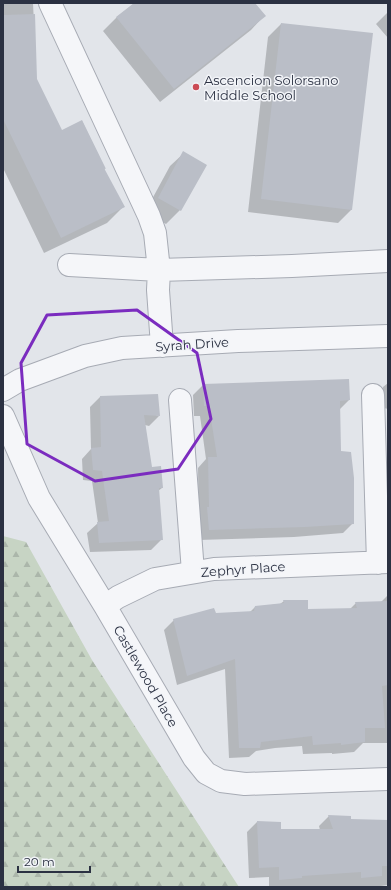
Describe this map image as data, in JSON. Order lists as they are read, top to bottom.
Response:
{
  "streets": {
    "street": ["Syrah Drive", "Zephyr Place", "Castlewood Place"]
  },
  "crossings": [
    ["Zephyr Place", "Castlewood Place"]
  ],
  "places": ["Ascencion Solorsano Middle School"],
  "scale_bar": "20 m"
}
